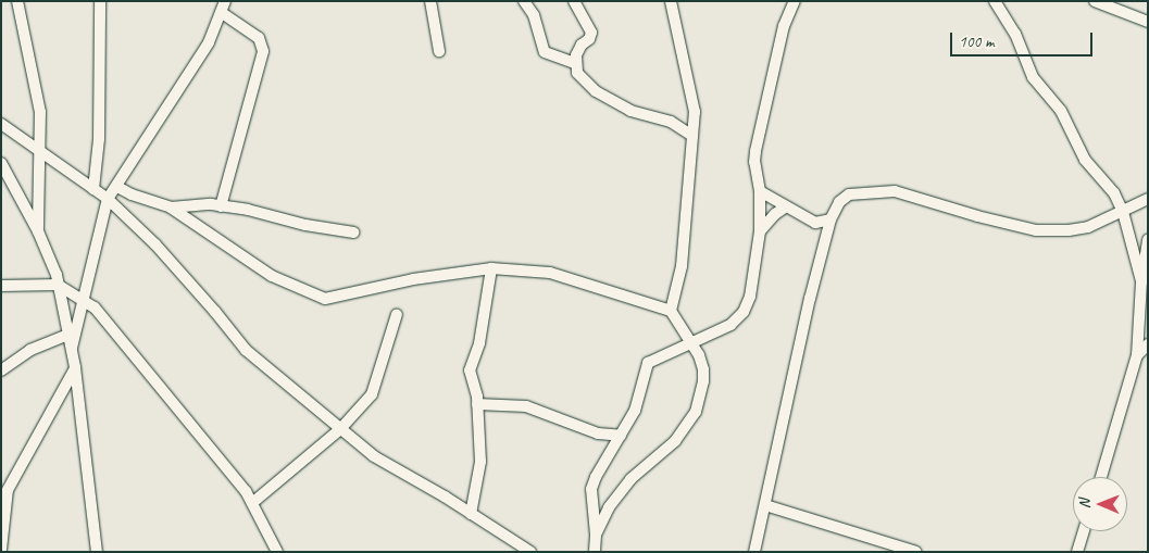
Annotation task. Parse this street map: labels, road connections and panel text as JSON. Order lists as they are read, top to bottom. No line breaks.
{"scale_bar":"100 m","north":"left"}
